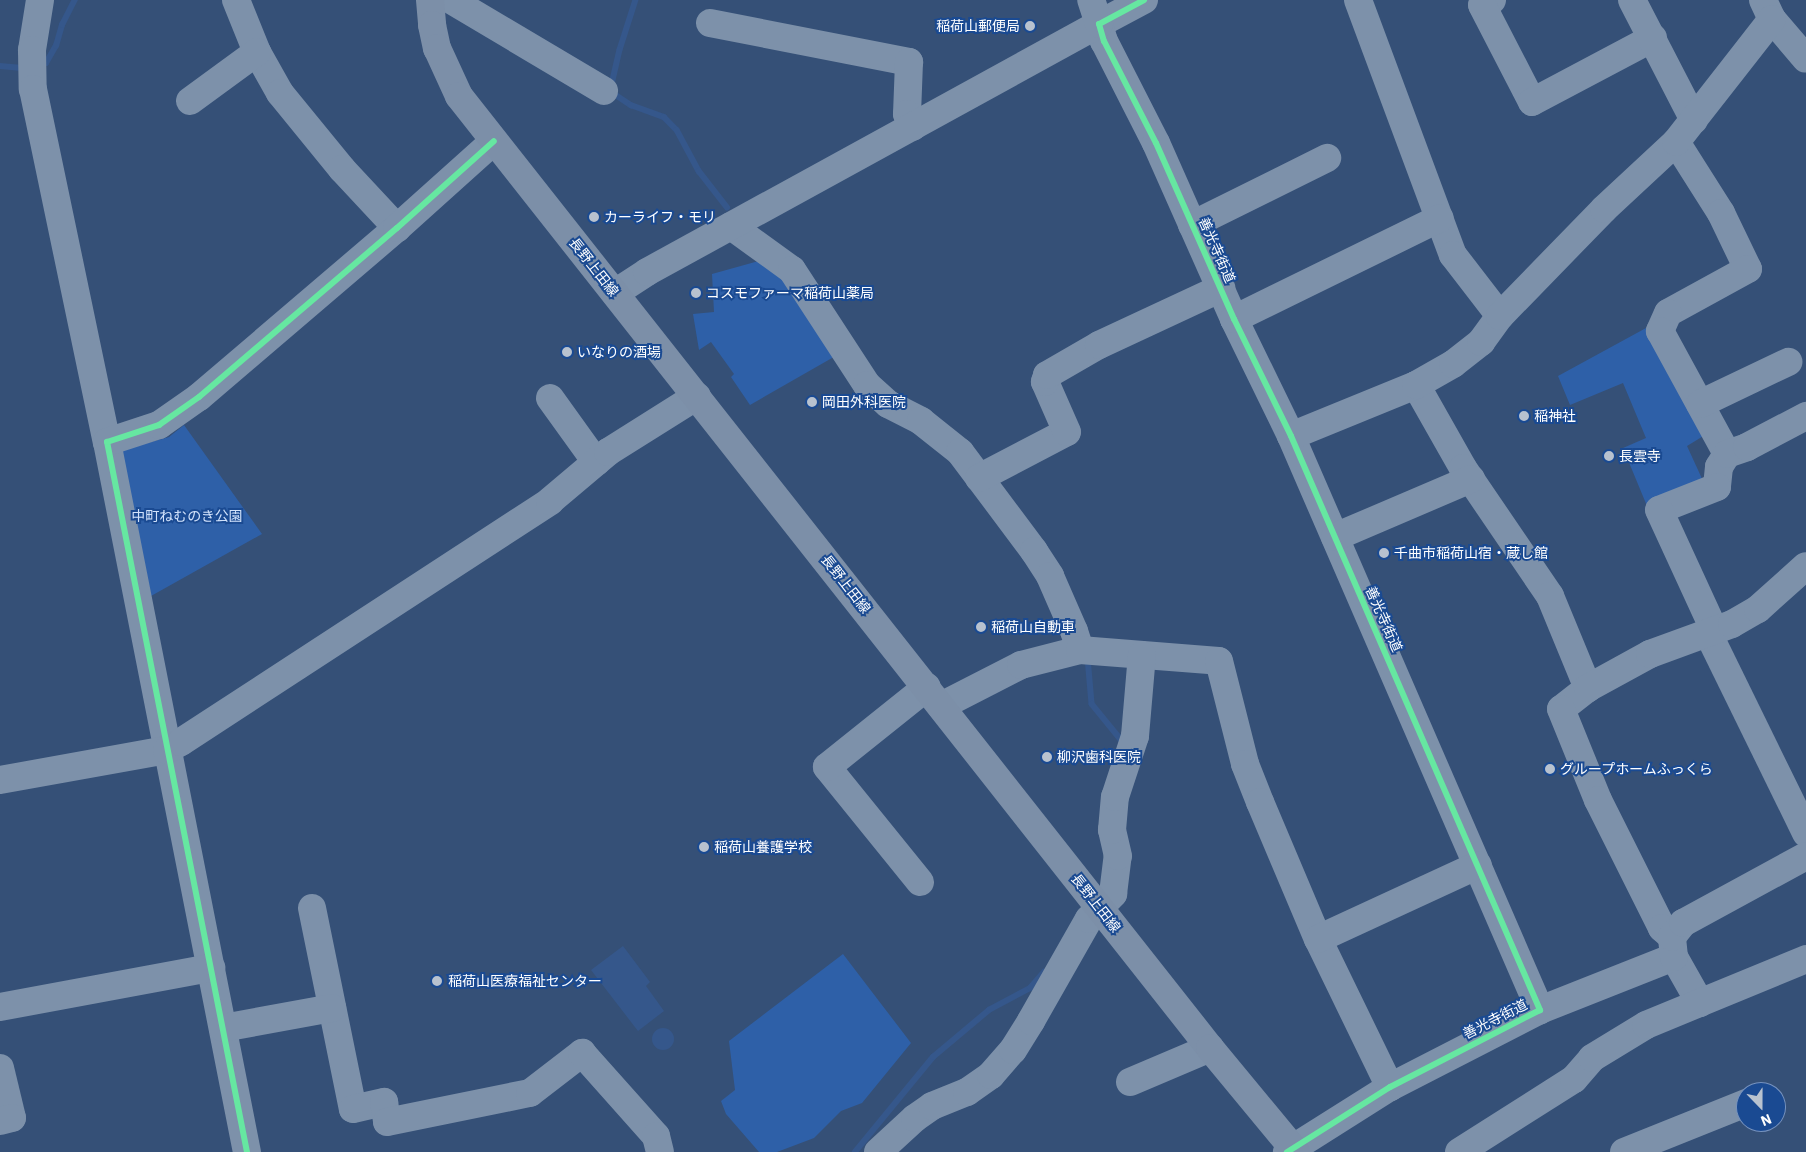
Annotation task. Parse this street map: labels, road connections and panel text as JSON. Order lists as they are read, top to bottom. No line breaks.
{"streets":{"main road":["長野上田線"],"street":["善光寺街道"]},"crossings":[["善光寺街道","長野上田線"]],"parks":["中町ねむのき公園"],"places":["稲荷山郵便局","カーライフ・モリ","コスモファーマ稲荷山薬局","いなりの酒場","岡田外科医院","稲神社","長雲寺","千曲市稲荷山宿・蔵し館","稲荷山自動車","柳沢歯科医院","グループホームふっくら","稲荷山養護学校","稲荷山医療福祉センター"],"north":"bottom"}
